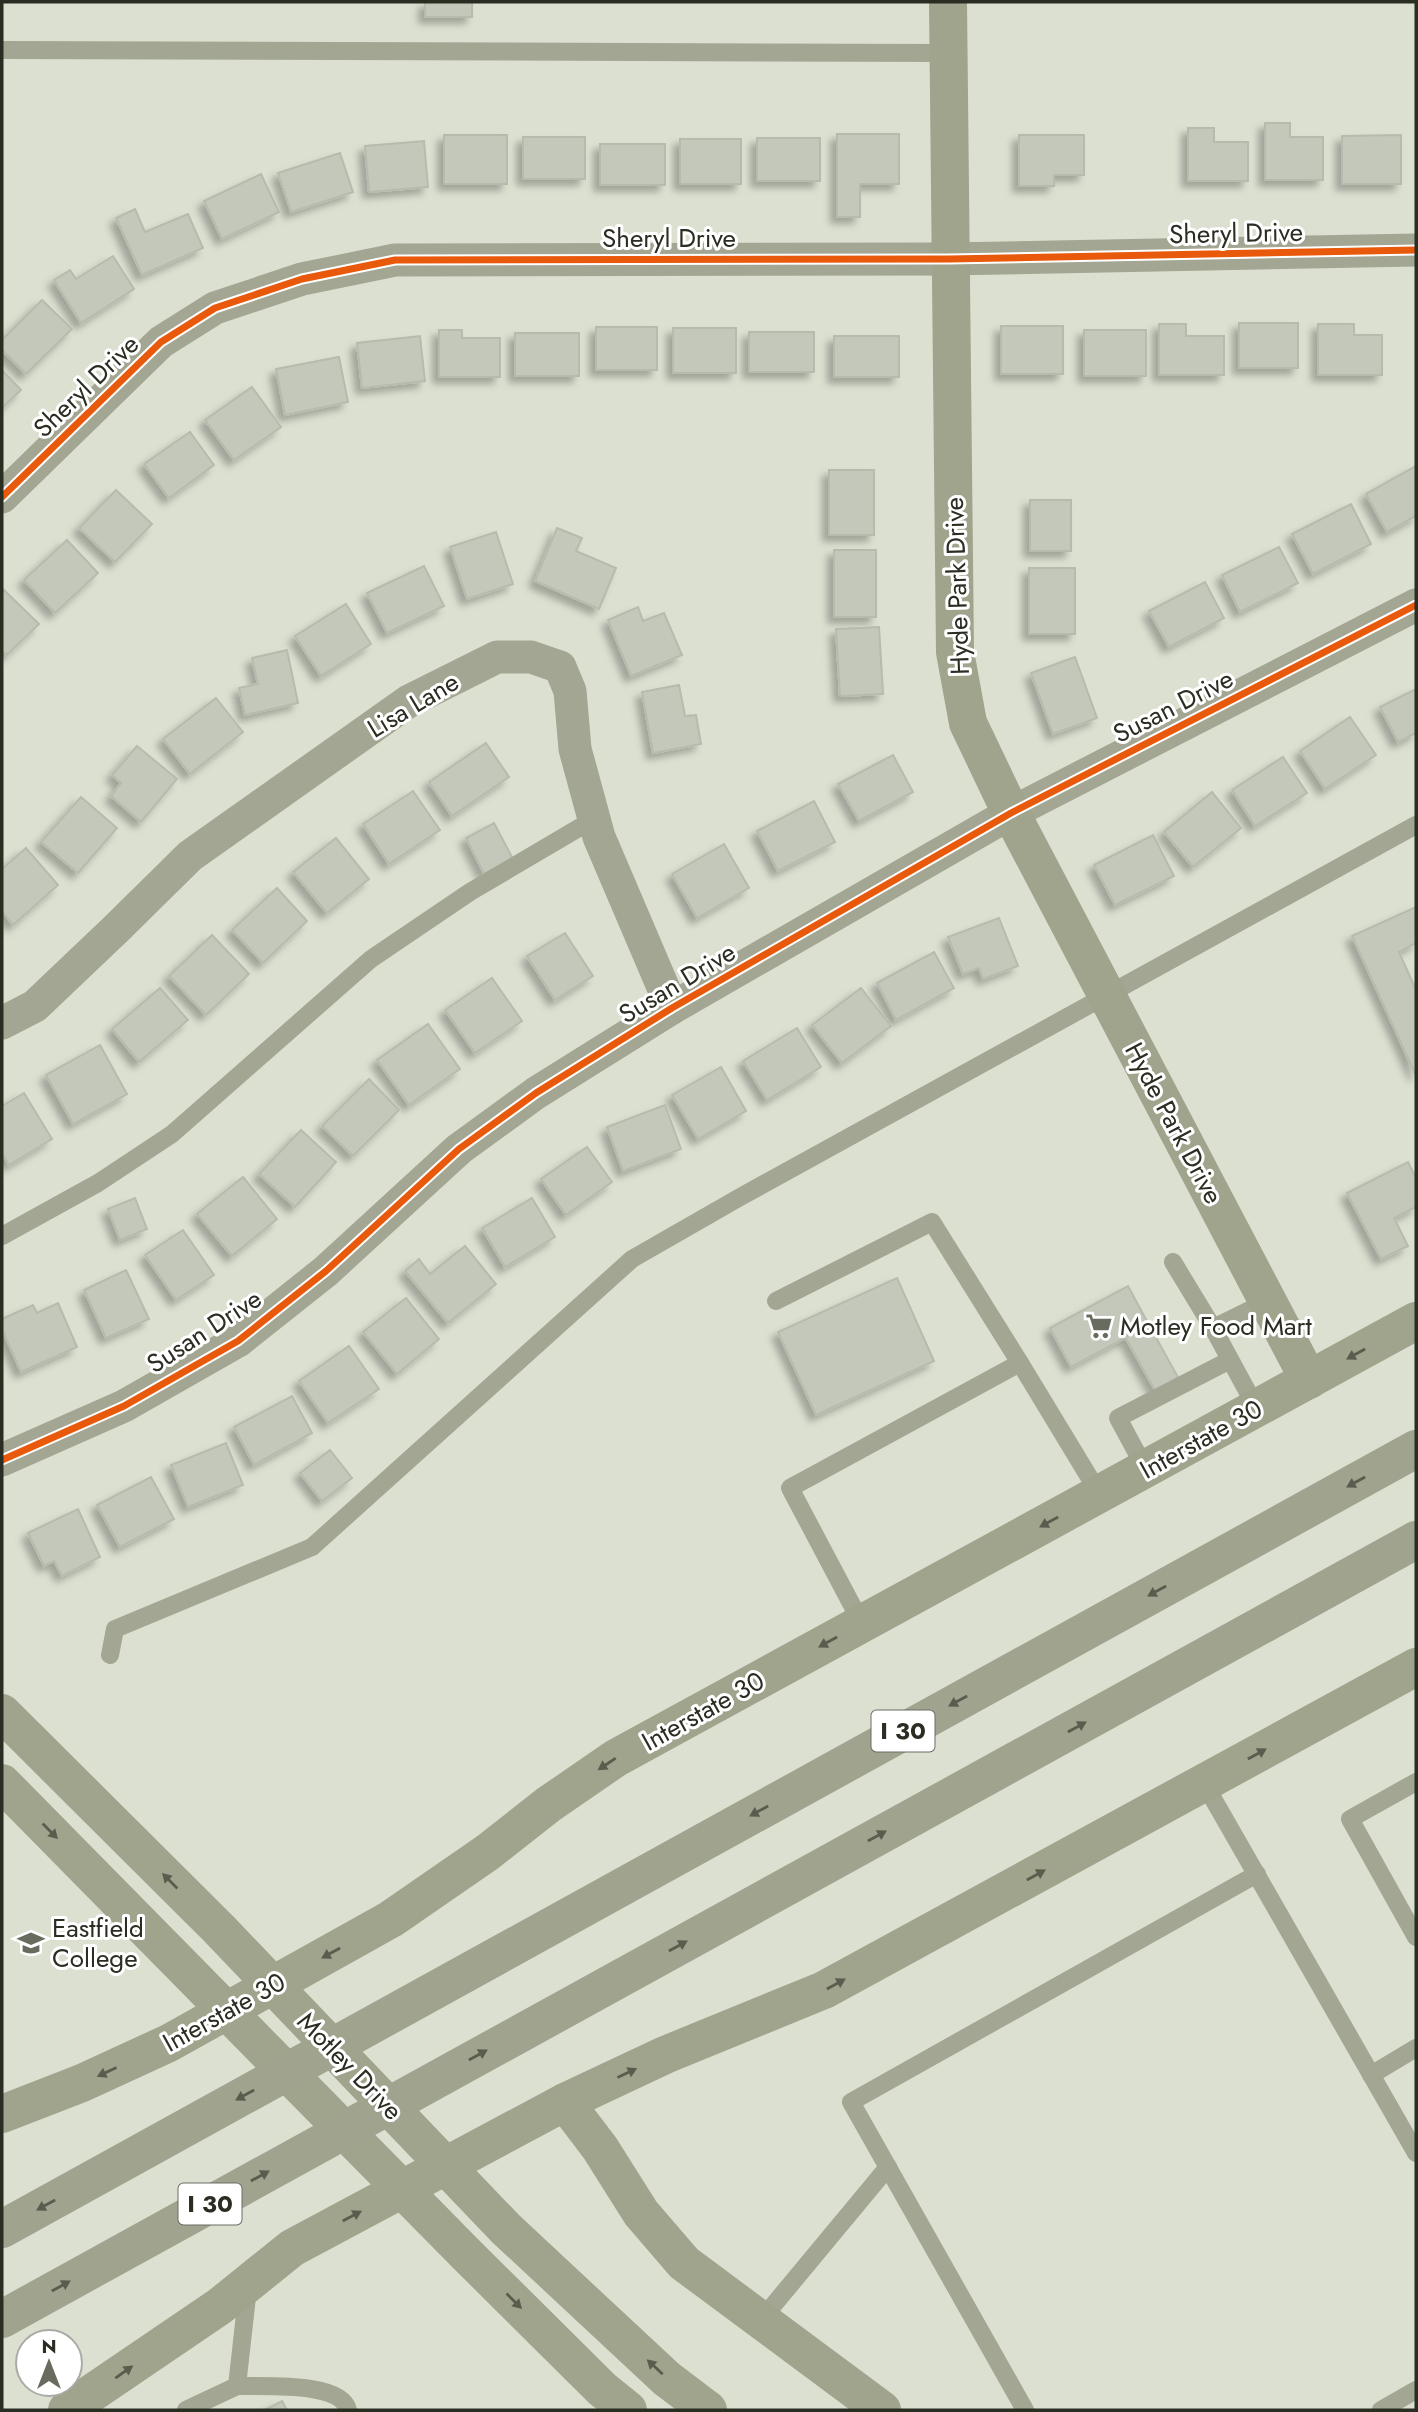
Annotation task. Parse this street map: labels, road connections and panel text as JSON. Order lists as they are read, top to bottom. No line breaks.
{"streets":{"highway":["I 30"],"main road":["Hyde Park Drive","Interstate 30","Motley Drive"],"street":["Sheryl Drive","Lisa Lane","Susan Drive"]},"crossings":[["Sheryl Drive","Hyde Park Drive"],["Hyde Park Drive","Susan Drive"],["Hyde Park Drive","Interstate 30"],["Lisa Lane","Susan Drive"]],"places":{"supermarket":["Motley Food Mart"],"school or university":["Eastfield College"]},"north":"top"}
